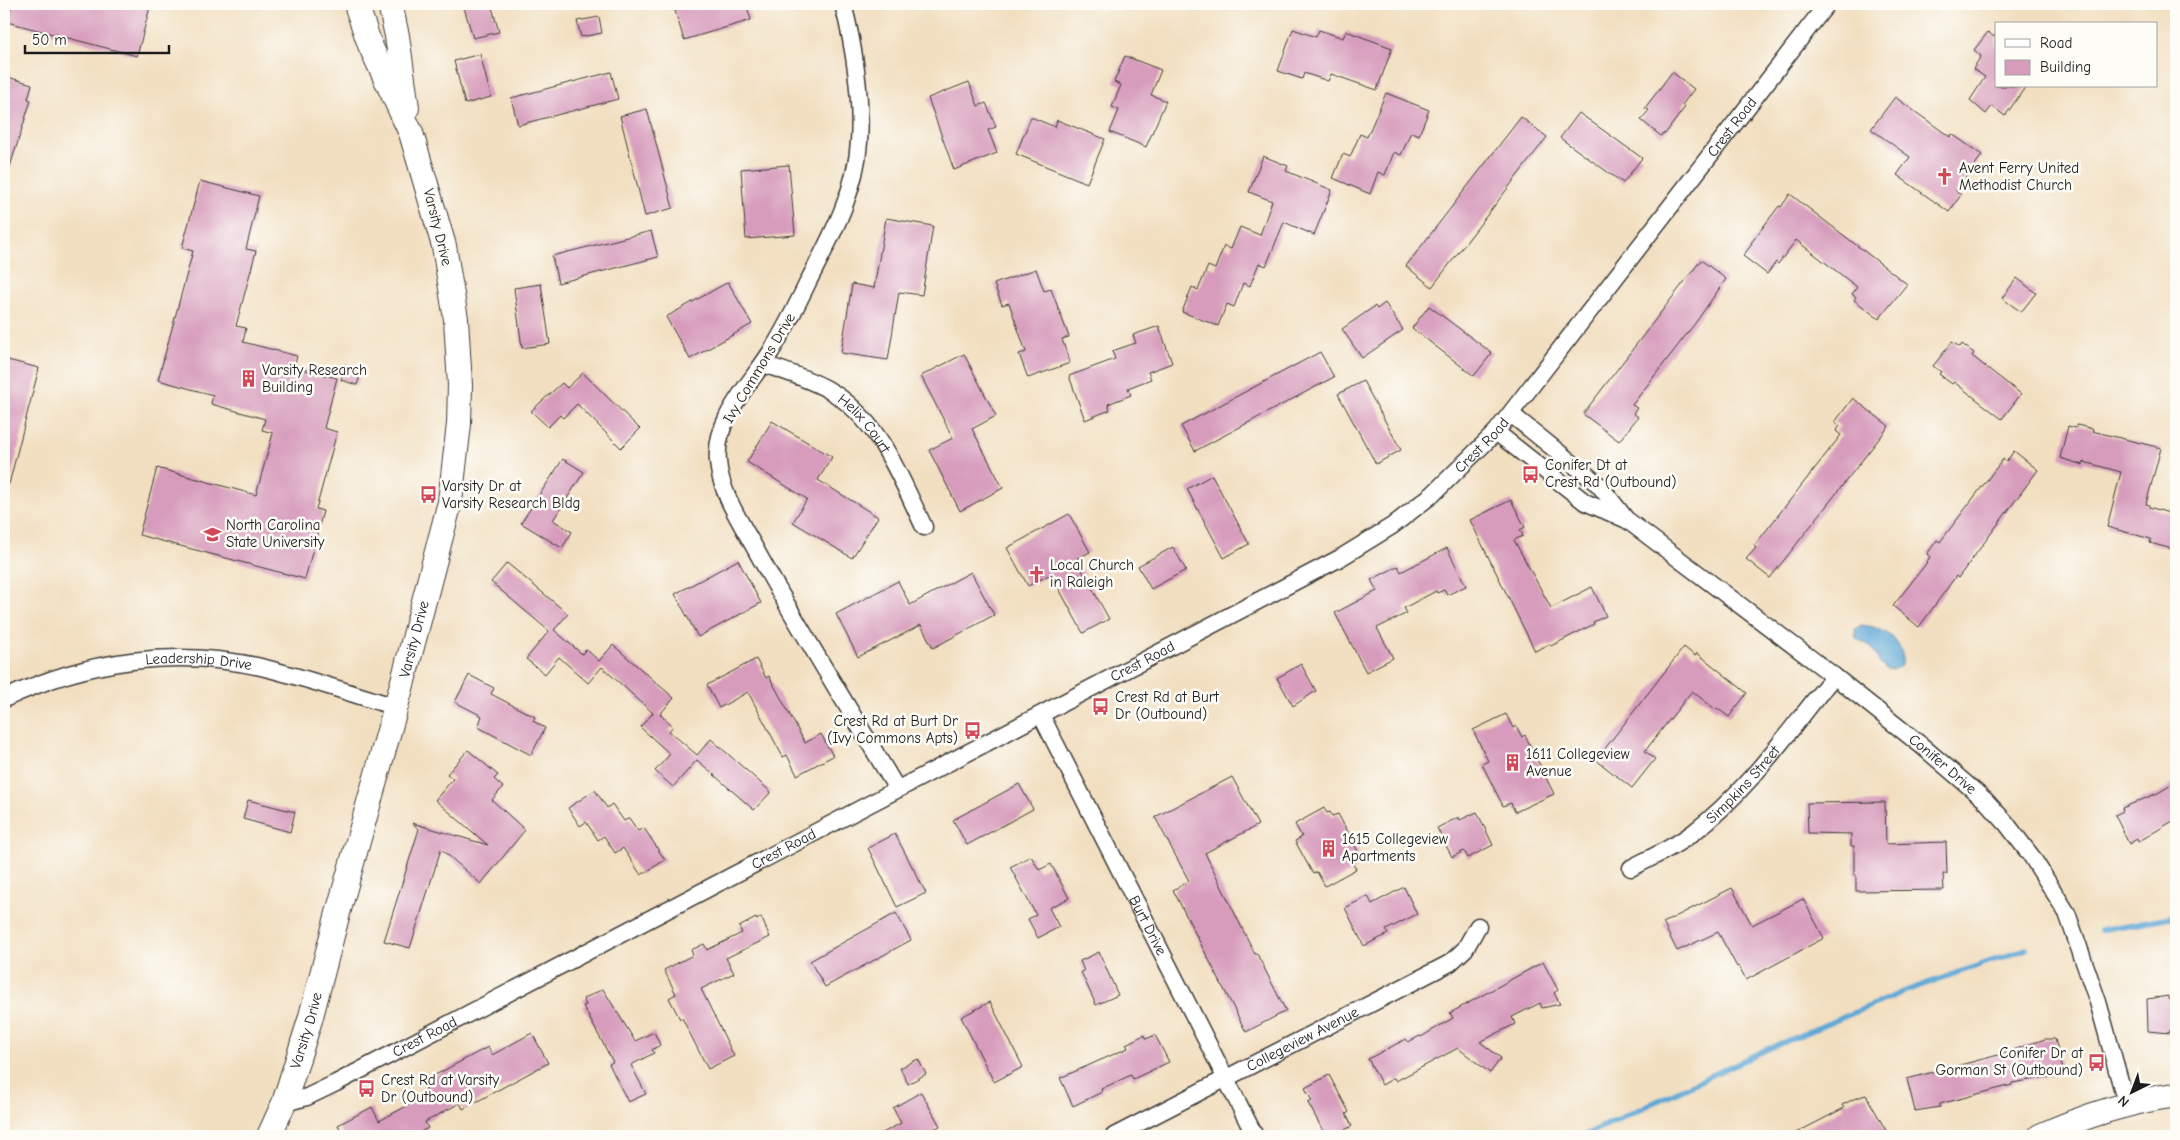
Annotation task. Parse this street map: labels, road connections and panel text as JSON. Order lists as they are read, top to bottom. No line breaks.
{"streets":{"street":["Crest Road","Varsity Drive","Ivy Commons Drive","Helix Court","Leadership Drive","Conifer Drive","Simpkins Street","Burt Drive","Collegeview Avenue"]},"crossings":[["Crest Road","Varsity Drive"],["Crest Road","Ivy Commons Drive"],["Crest Road","Conifer Drive"],["Crest Road","Burt Drive"],["Varsity Drive","Leadership Drive"],["Ivy Commons Drive","Helix Court"],["Conifer Drive","Simpkins Street"],["Burt Drive","Collegeview Avenue"]],"places":{"church":["Avent Ferry United Methodist Church","Local Church in Raleigh"],"building":["Varsity Research Building","1611 Collegeview Avenue","1615 Collegeview Apartments"],"bus stop":["Conifer Dt at Crest Rd (Outbound)","Varsity Dr at Varsity Research Bldg","Crest Rd at Burt Dr (Outbound)","Crest Rd at Burt Dr (Ivy Commons Apts)","Conifer Dr at Gorman St (Outbound)","Crest Rd at Varsity Dr (Outbound)"],"school or university":["North Carolina State University"]},"legend":["Road","Building"],"scale_bar":"50 m","north":"bottom left"}
